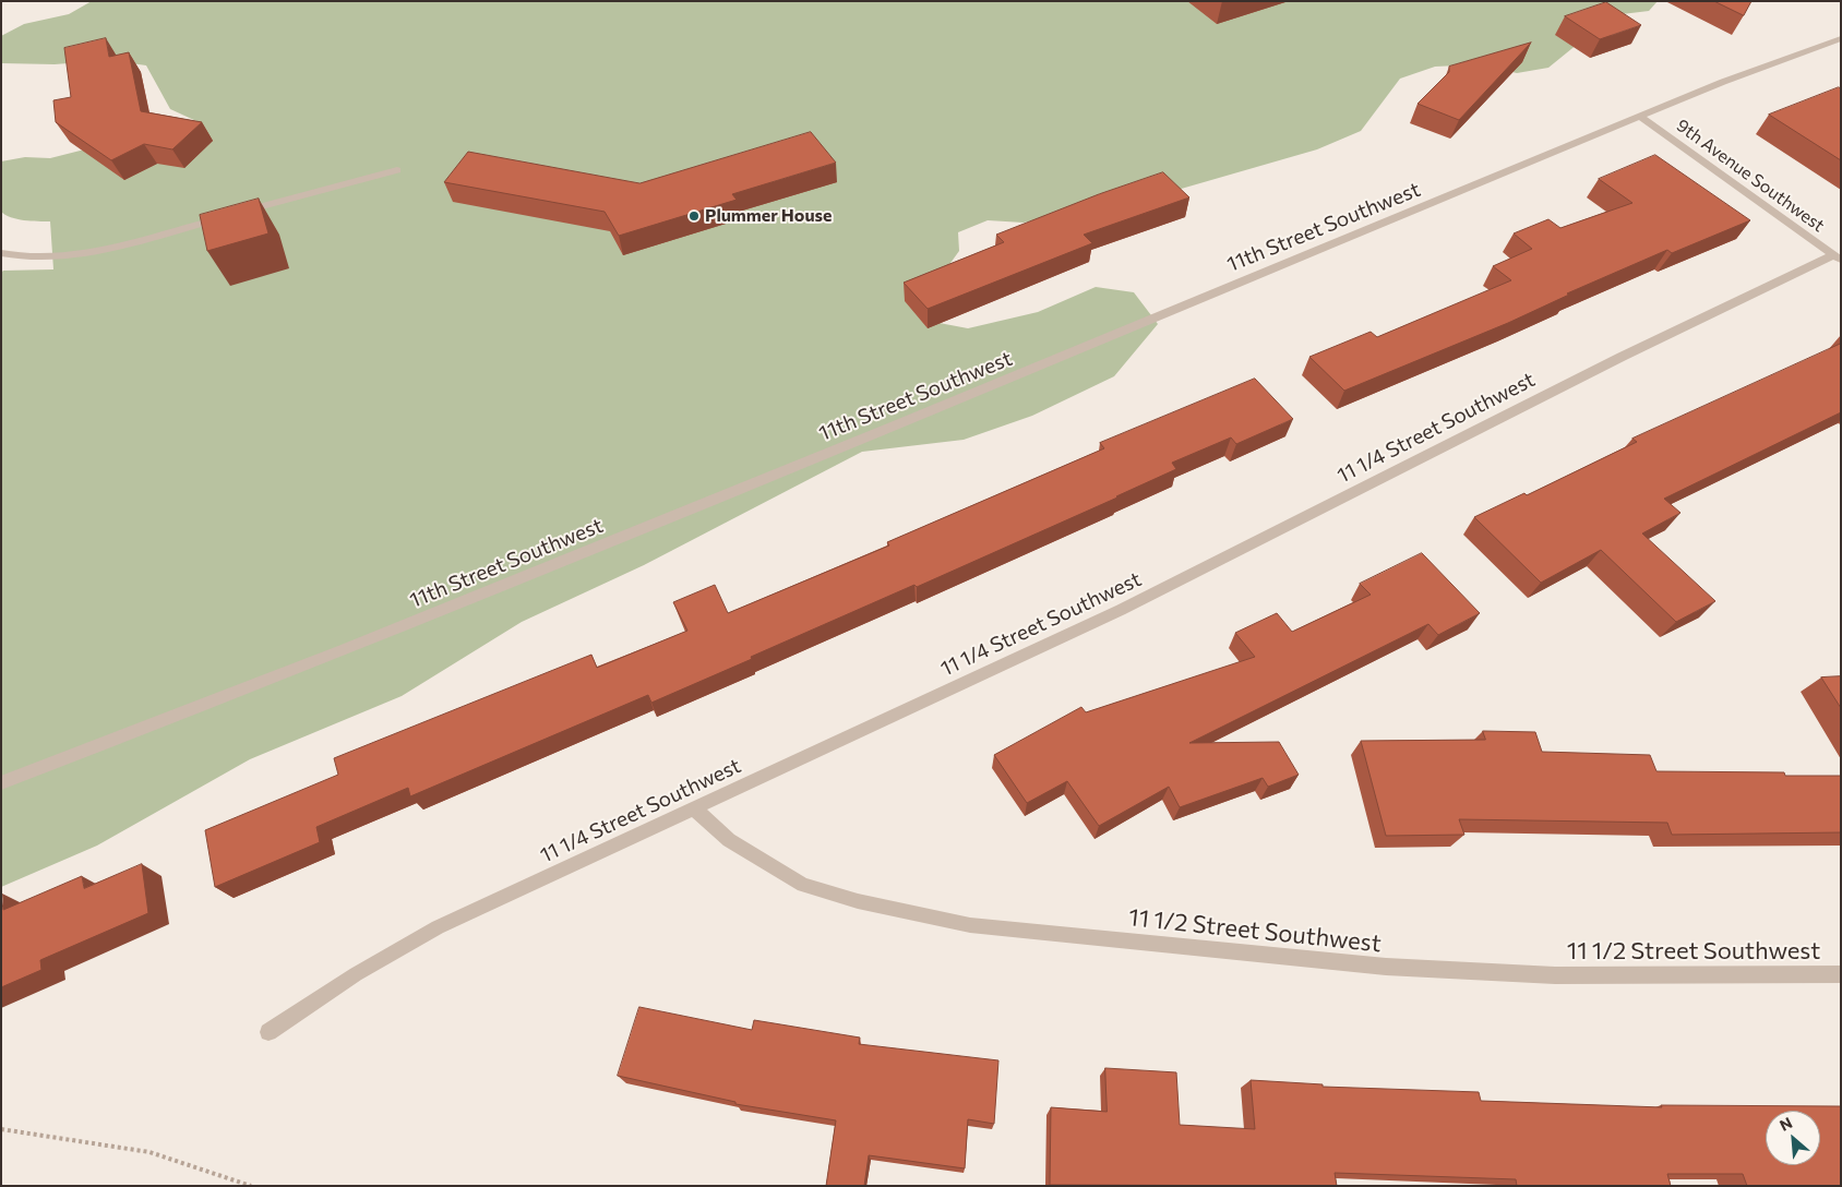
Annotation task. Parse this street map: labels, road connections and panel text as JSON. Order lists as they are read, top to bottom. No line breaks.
{"streets":{"street":["9th Avenue Southwest","11th Street Southwest","11 1/4 Street Southwest","11 1/2 Street Southwest"]},"crossings":[["9th Avenue Southwest","11th Street Southwest"],["9th Avenue Southwest","11 1/4 Street Southwest"],["11 1/4 Street Southwest","11 1/2 Street Southwest"]],"places":["Plummer House"],"north":"top left"}
